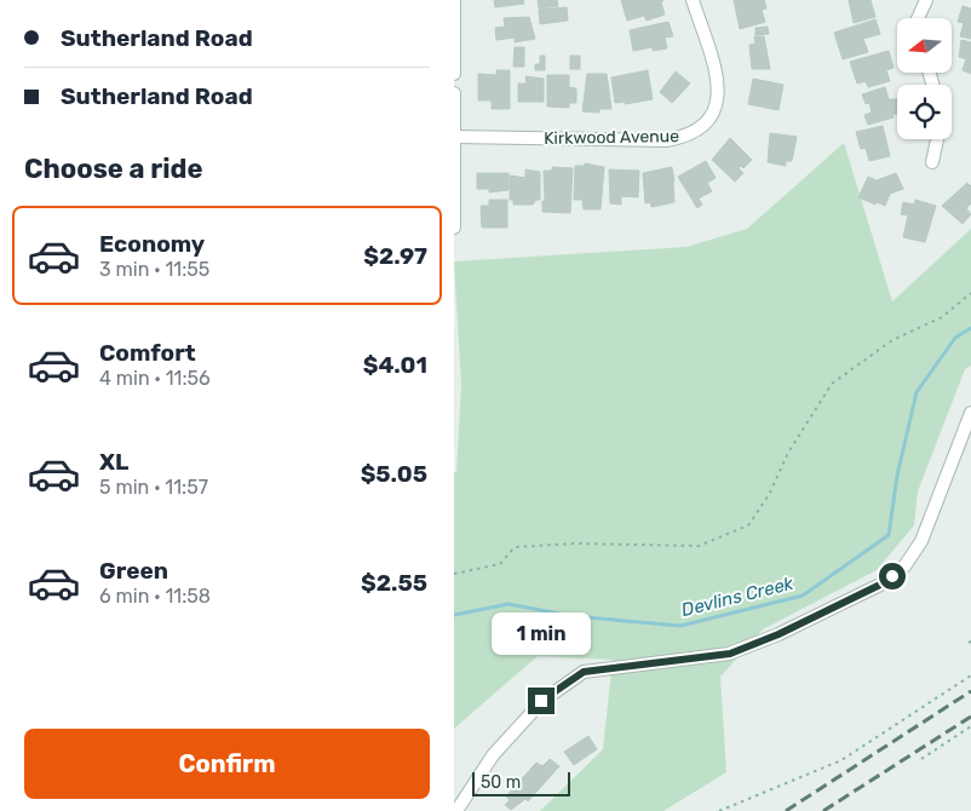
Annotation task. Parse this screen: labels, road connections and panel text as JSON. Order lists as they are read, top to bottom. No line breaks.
{"streets":{"street":["Kirkwood Avenue"]},"water":["Devlins Creek"],"scale_bar":"50 m","north":"left","page":{"banner":["Sutherland Road","Sutherland Road"],"heading":"Choose a ride","list":[{"name":"Economy","note":"3 min · 11:55","value":"$2.97"},{"name":"Comfort","note":"4 min · 11:56","value":"$4.01"},{"name":"XL","note":"5 min · 11:57","value":"$5.05"},{"name":"Green","note":"6 min · 11:58","value":"$2.55"}],"bubble":"1 min","buttons":"Confirm","scale":"50 m"}}
